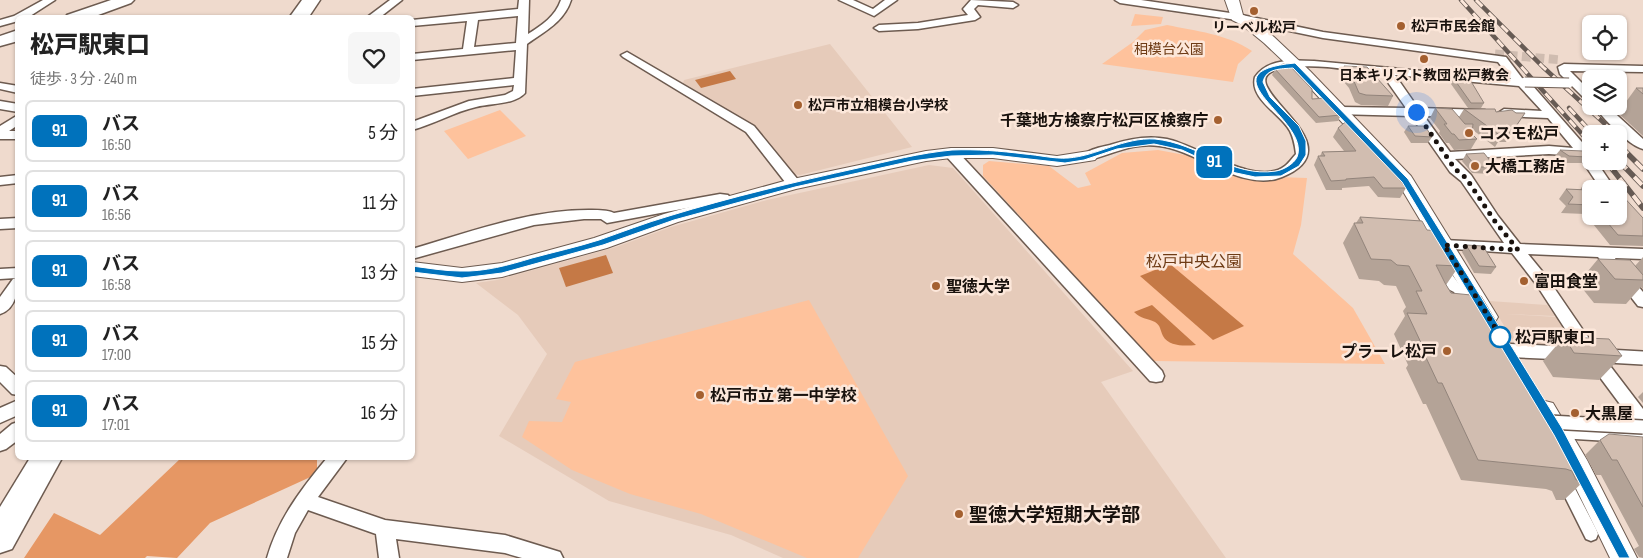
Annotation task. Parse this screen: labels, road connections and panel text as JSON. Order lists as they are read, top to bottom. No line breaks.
{"parks":["相模台公園","松戸中央公園"],"places":["リーベル松戸","松戸市民会館","日本キリスト教団 松戸教会","松戸市立相模台小学校","千葉地方検察庁松戸区検察庁","コスモ松戸","大橋工務店","富田食堂","聖徳大学","松戸駅東口","プラーレ松戸","松戸市立 第一中学校","大黒屋","聖徳大学短期大学部"],"lines":["bus line 91"],"page":{"on_map":"91","map_buttons":["+","−"],"heading":["松戸駅東口","徒歩 · 3 分 · 240 m"],"list":[{"mark":"91","name":"バス","note":"16:50","value":"5 分"},{"mark":"91","name":"バス","note":"16:56","value":"11 分"},{"mark":"91","name":"バス","note":"16:58","value":"13 分"},{"mark":"91","name":"バス","note":"17:00","value":"15 分"},{"mark":"91","name":"バス","note":"17:01","value":"16 分"}]}}
